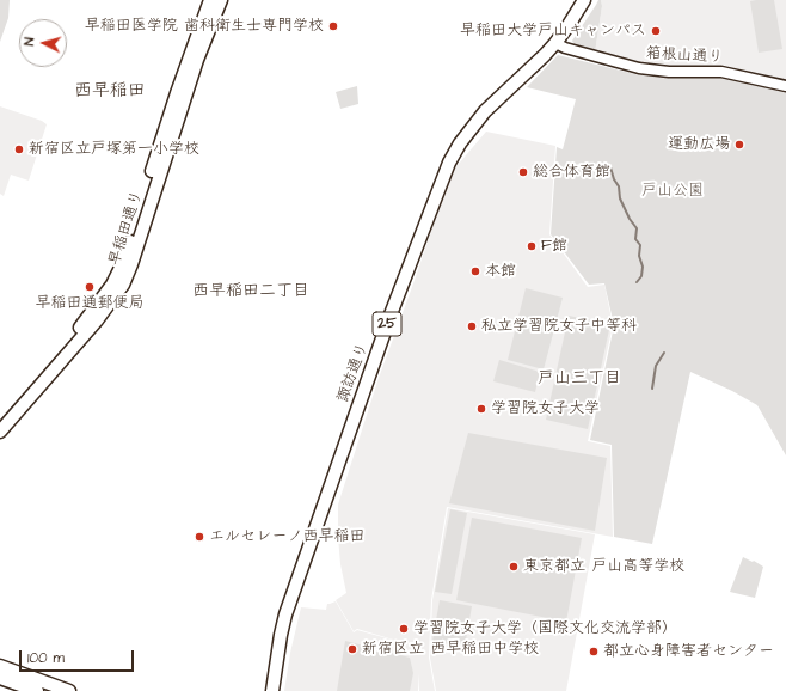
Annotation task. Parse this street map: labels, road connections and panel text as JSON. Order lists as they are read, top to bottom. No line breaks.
{"streets":{"main road":["早稲田通り","25","諏訪通り"],"street":["箱根山通り"]},"crossings":[["箱根山通り","諏訪通り"]],"districts":["西早稲田","西早稲田二丁目","戸山三丁目"],"parks":["戸山公園"],"places":["早稲田医学院 歯科衛生士専門学校","早稲田大学戸山キャンパス","運動広場","新宿区立戸塚第一小学校","総合体育館","F館","本館","早稲田通郵便局","私立学習院女子中等科","学習院女子大学","エルセレーノ西早稲田","東京都立 戸山高等学校","学習院女子大学（国際文化交流学部）","新宿区立 西早稲田中学校","都立心身障害者センター"],"scale_bar":"100 m","north":"left"}
